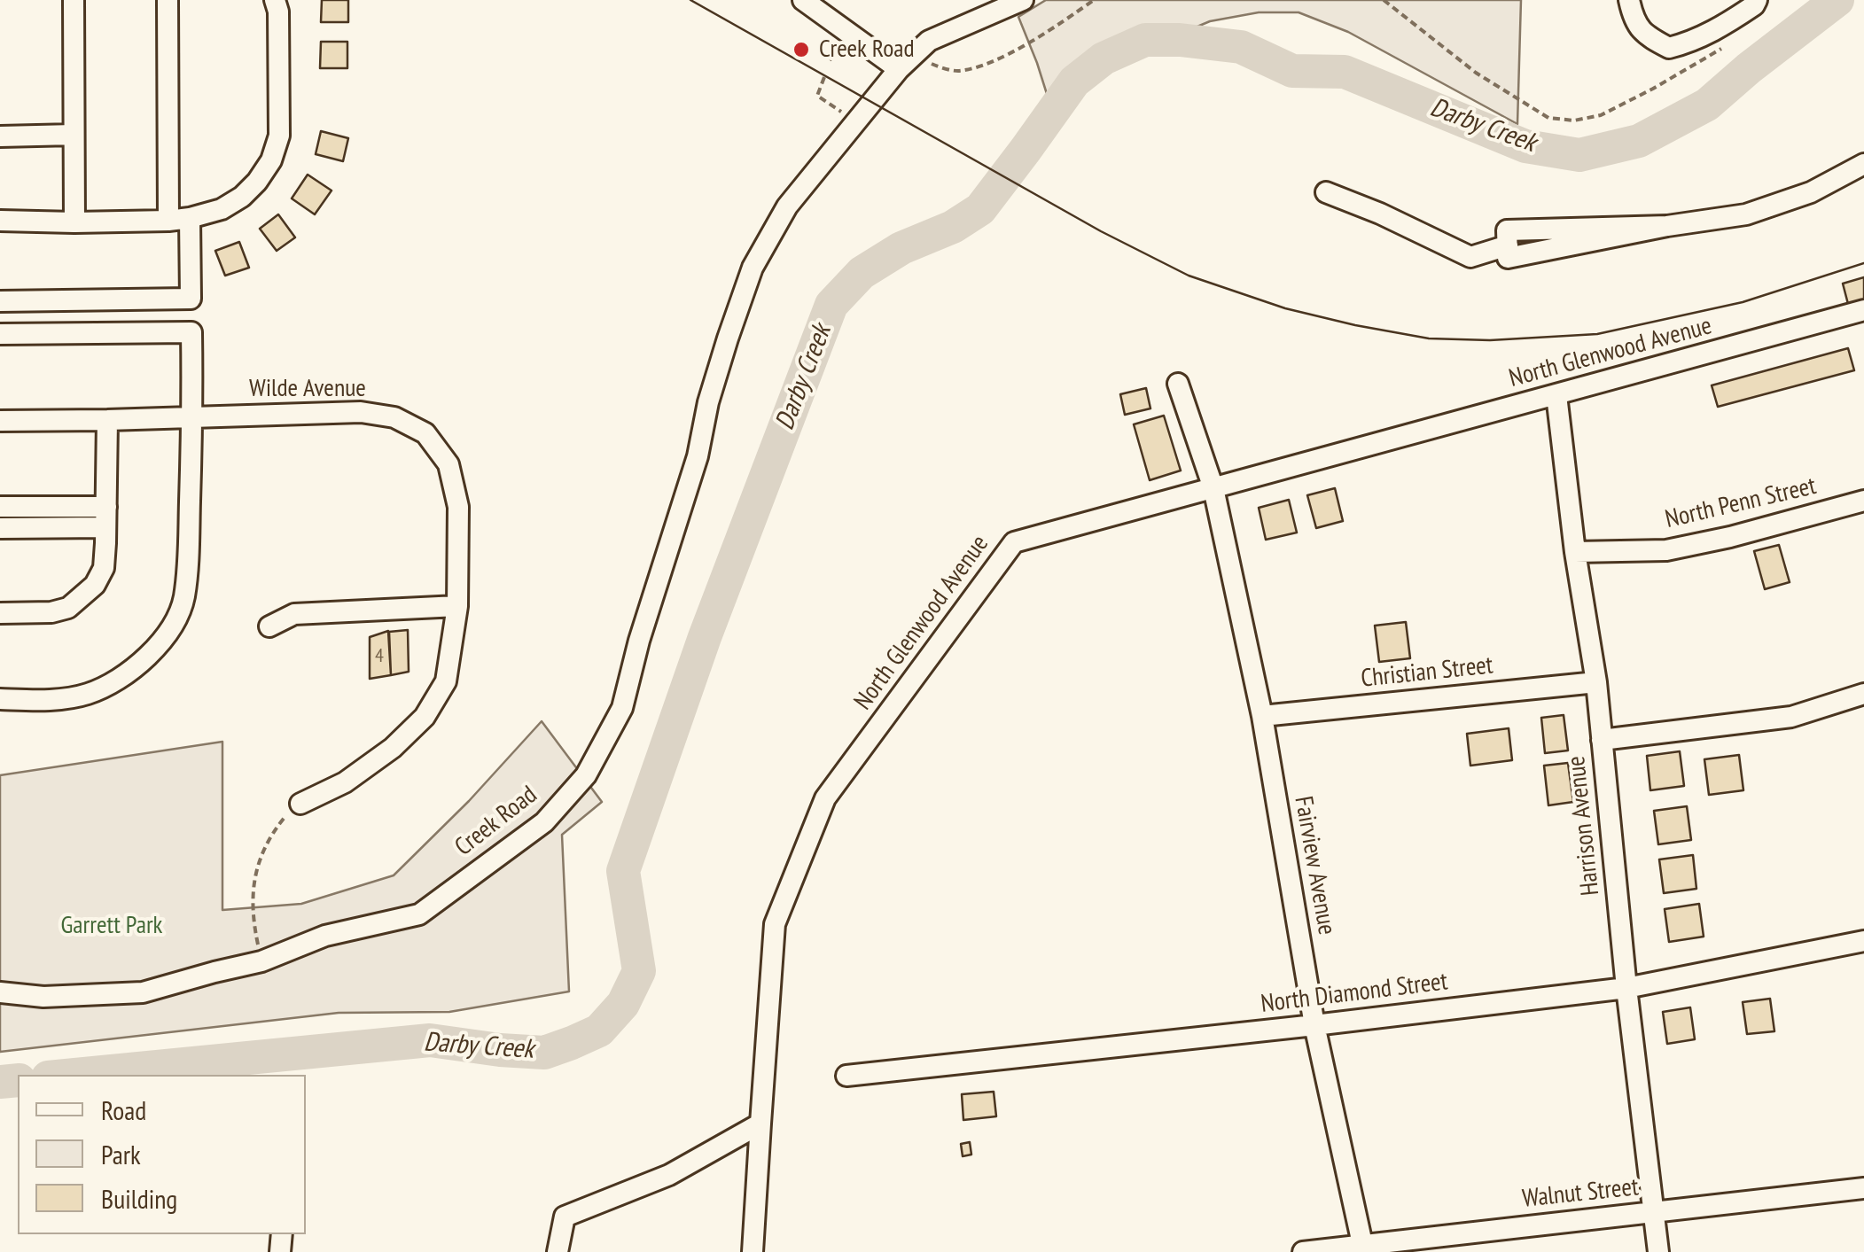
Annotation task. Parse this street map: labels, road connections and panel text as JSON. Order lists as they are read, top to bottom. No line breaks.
{"streets":{"street":["North Glenwood Avenue","Wilde Avenue","North Penn Street","Christian Street","Creek Road","Harrison Avenue","Fairview Avenue","North Diamond Street","Walnut Street"]},"crossings":[["North Glenwood Avenue","Harrison Avenue"],["North Glenwood Avenue","Fairview Avenue"],["North Penn Street","Harrison Avenue"],["Christian Street","Harrison Avenue"],["Christian Street","Fairview Avenue"],["Harrison Avenue","North Diamond Street"],["Harrison Avenue","Walnut Street"],["Fairview Avenue","North Diamond Street"],["Fairview Avenue","Walnut Street"]],"water":["Darby Creek"],"parks":["Garrett Park"],"places":["Creek Road"],"house_numbers":["4"],"legend":["Road","Park","Building"]}
